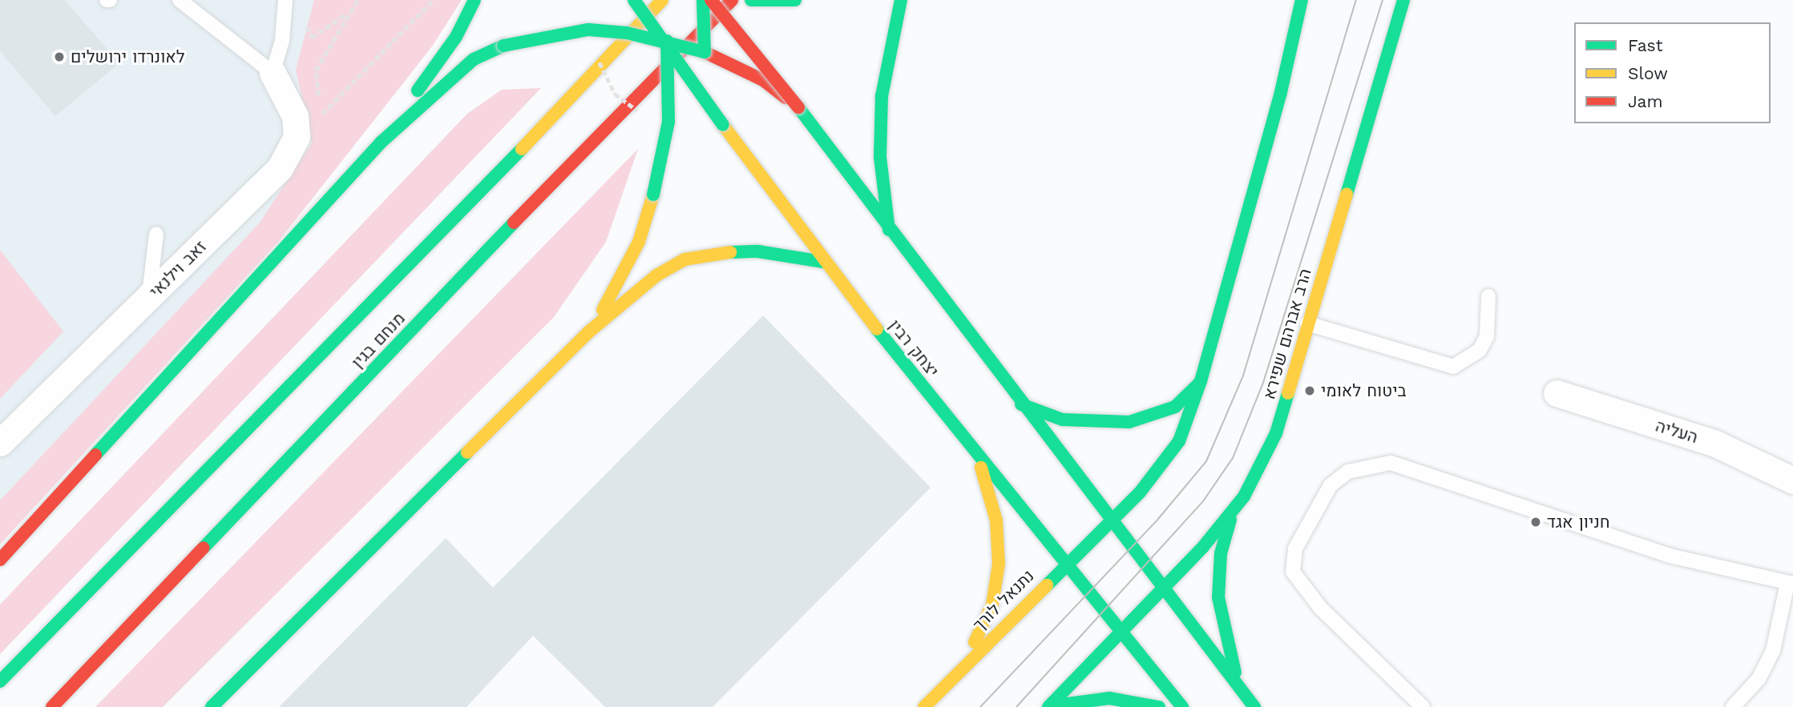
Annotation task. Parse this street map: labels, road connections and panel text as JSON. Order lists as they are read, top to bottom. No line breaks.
{"streets":{"main road":["הרב אברהם שפירא","מנחם בגין","יצחק רבין","נתנאל לורך"],"street":["זאב וילנאי","העליה"]},"crossings":[["הרב אברהם שפירא","יצחק רבין"],["יצחק רבין","נתנאל לורך"]],"places":["לאונרדו ירושלים","ביטוח לאומי","חניון אגד"],"legend":["Fast","Slow","Jam"]}
